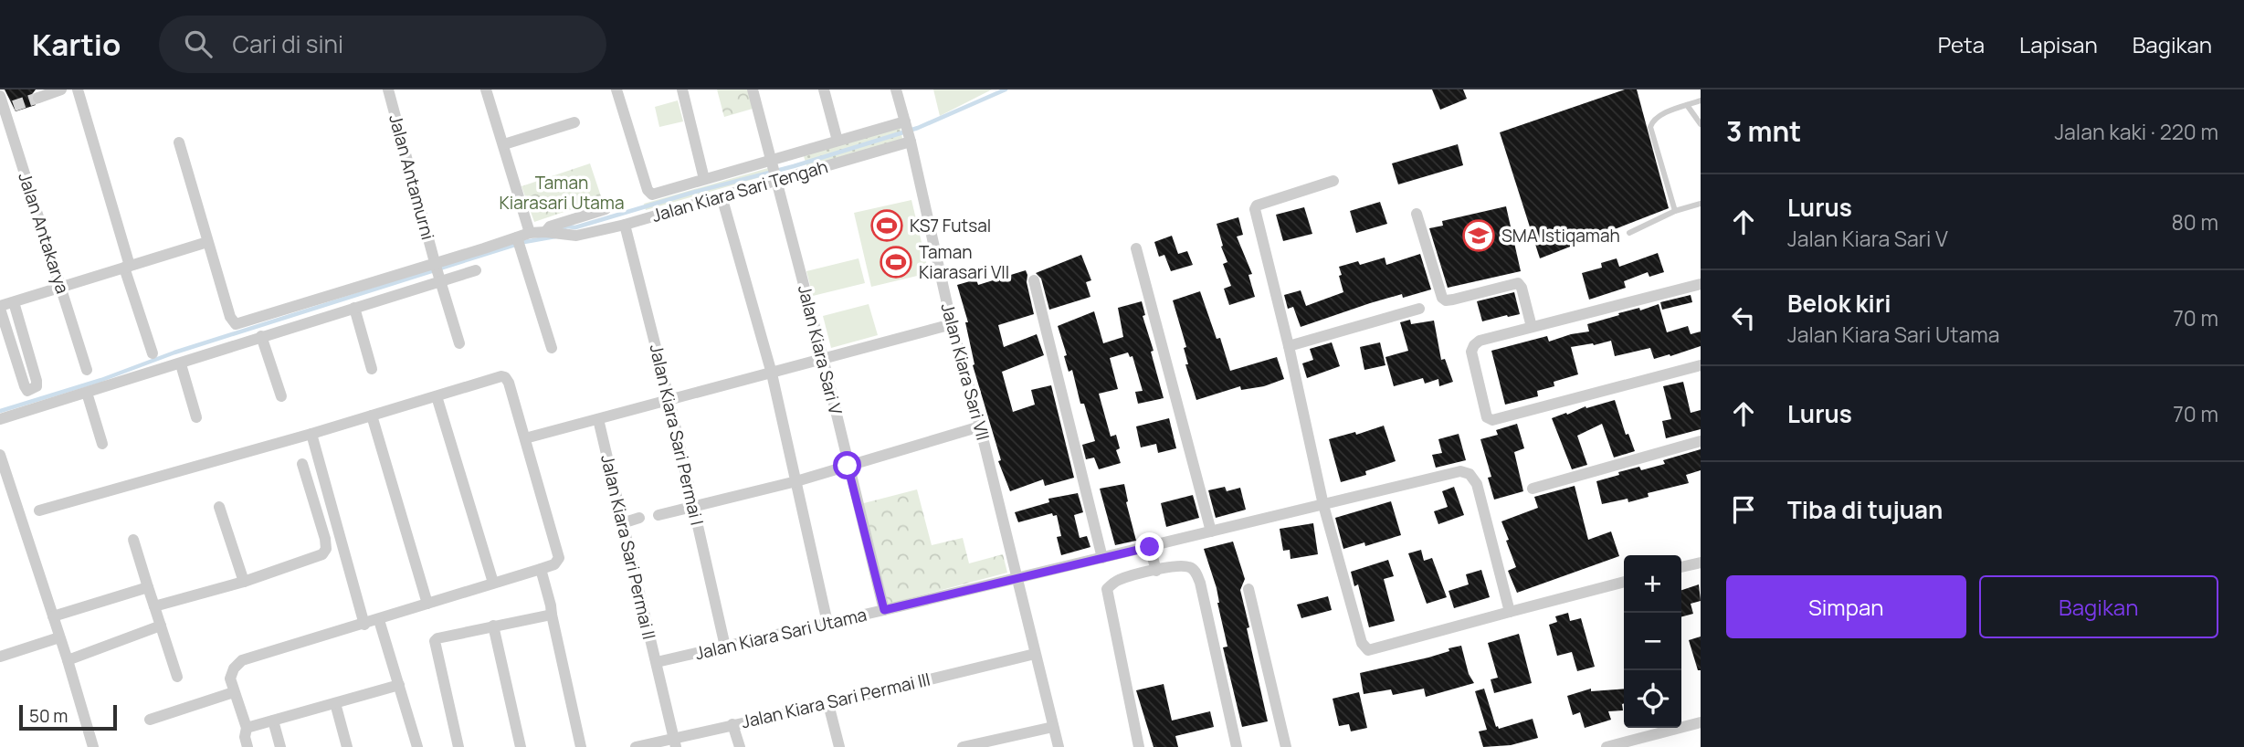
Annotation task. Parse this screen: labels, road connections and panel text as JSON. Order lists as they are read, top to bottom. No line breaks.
{"streets":{"street":["Jalan Antamurni","Jalan Kiara Sari Tengah","Jalan Antakarya","Jalan Kiara Sari V","Jalan Kiara Sari VII","Jalan Kiara Sari Permai I","Jalan Kiara Sari Permai II","Jalan Kiara Sari Utama","Jalan Kiara Sari Permai III"]},"crossings":[["Jalan Kiara Sari Tengah","Jalan Kiara Sari V"],["Jalan Kiara Sari Tengah","Jalan Kiara Sari VII"],["Jalan Kiara Sari Tengah","Jalan Kiara Sari Permai I"],["Jalan Kiara Sari V","Jalan Kiara Sari Utama"],["Jalan Kiara Sari VII","Jalan Kiara Sari Utama"],["Jalan Kiara Sari VII","Jalan Kiara Sari Permai III"],["Jalan Kiara Sari Permai I","Jalan Kiara Sari Utama"],["Jalan Kiara Sari Permai II","Jalan Kiara Sari Utama"],["Jalan Kiara Sari Permai II","Jalan Kiara Sari Permai III"]],"parks":["Taman Kiarasari Utama"],"places":{"sports":["KS7 Futsal","Taman Kiarasari VII"],"school or university":["SMA Istiqamah"]},"scale_bar":"50 m","page":{"header":"Kartio","search":"Cari di sini","nav":["Peta","Lapisan","Bagikan"],"heading":["3 mnt","Jalan kaki · 220 m"],"list":[["Lurus","Jalan Kiara Sari V","80 m"],["Belok kiri","Jalan Kiara Sari Utama","70 m"],["Lurus","70 m"],"Tiba di tujuan"],"map_buttons":["+","−"],"buttons":["Simpan","Bagikan"],"scale":"50 m"}}
